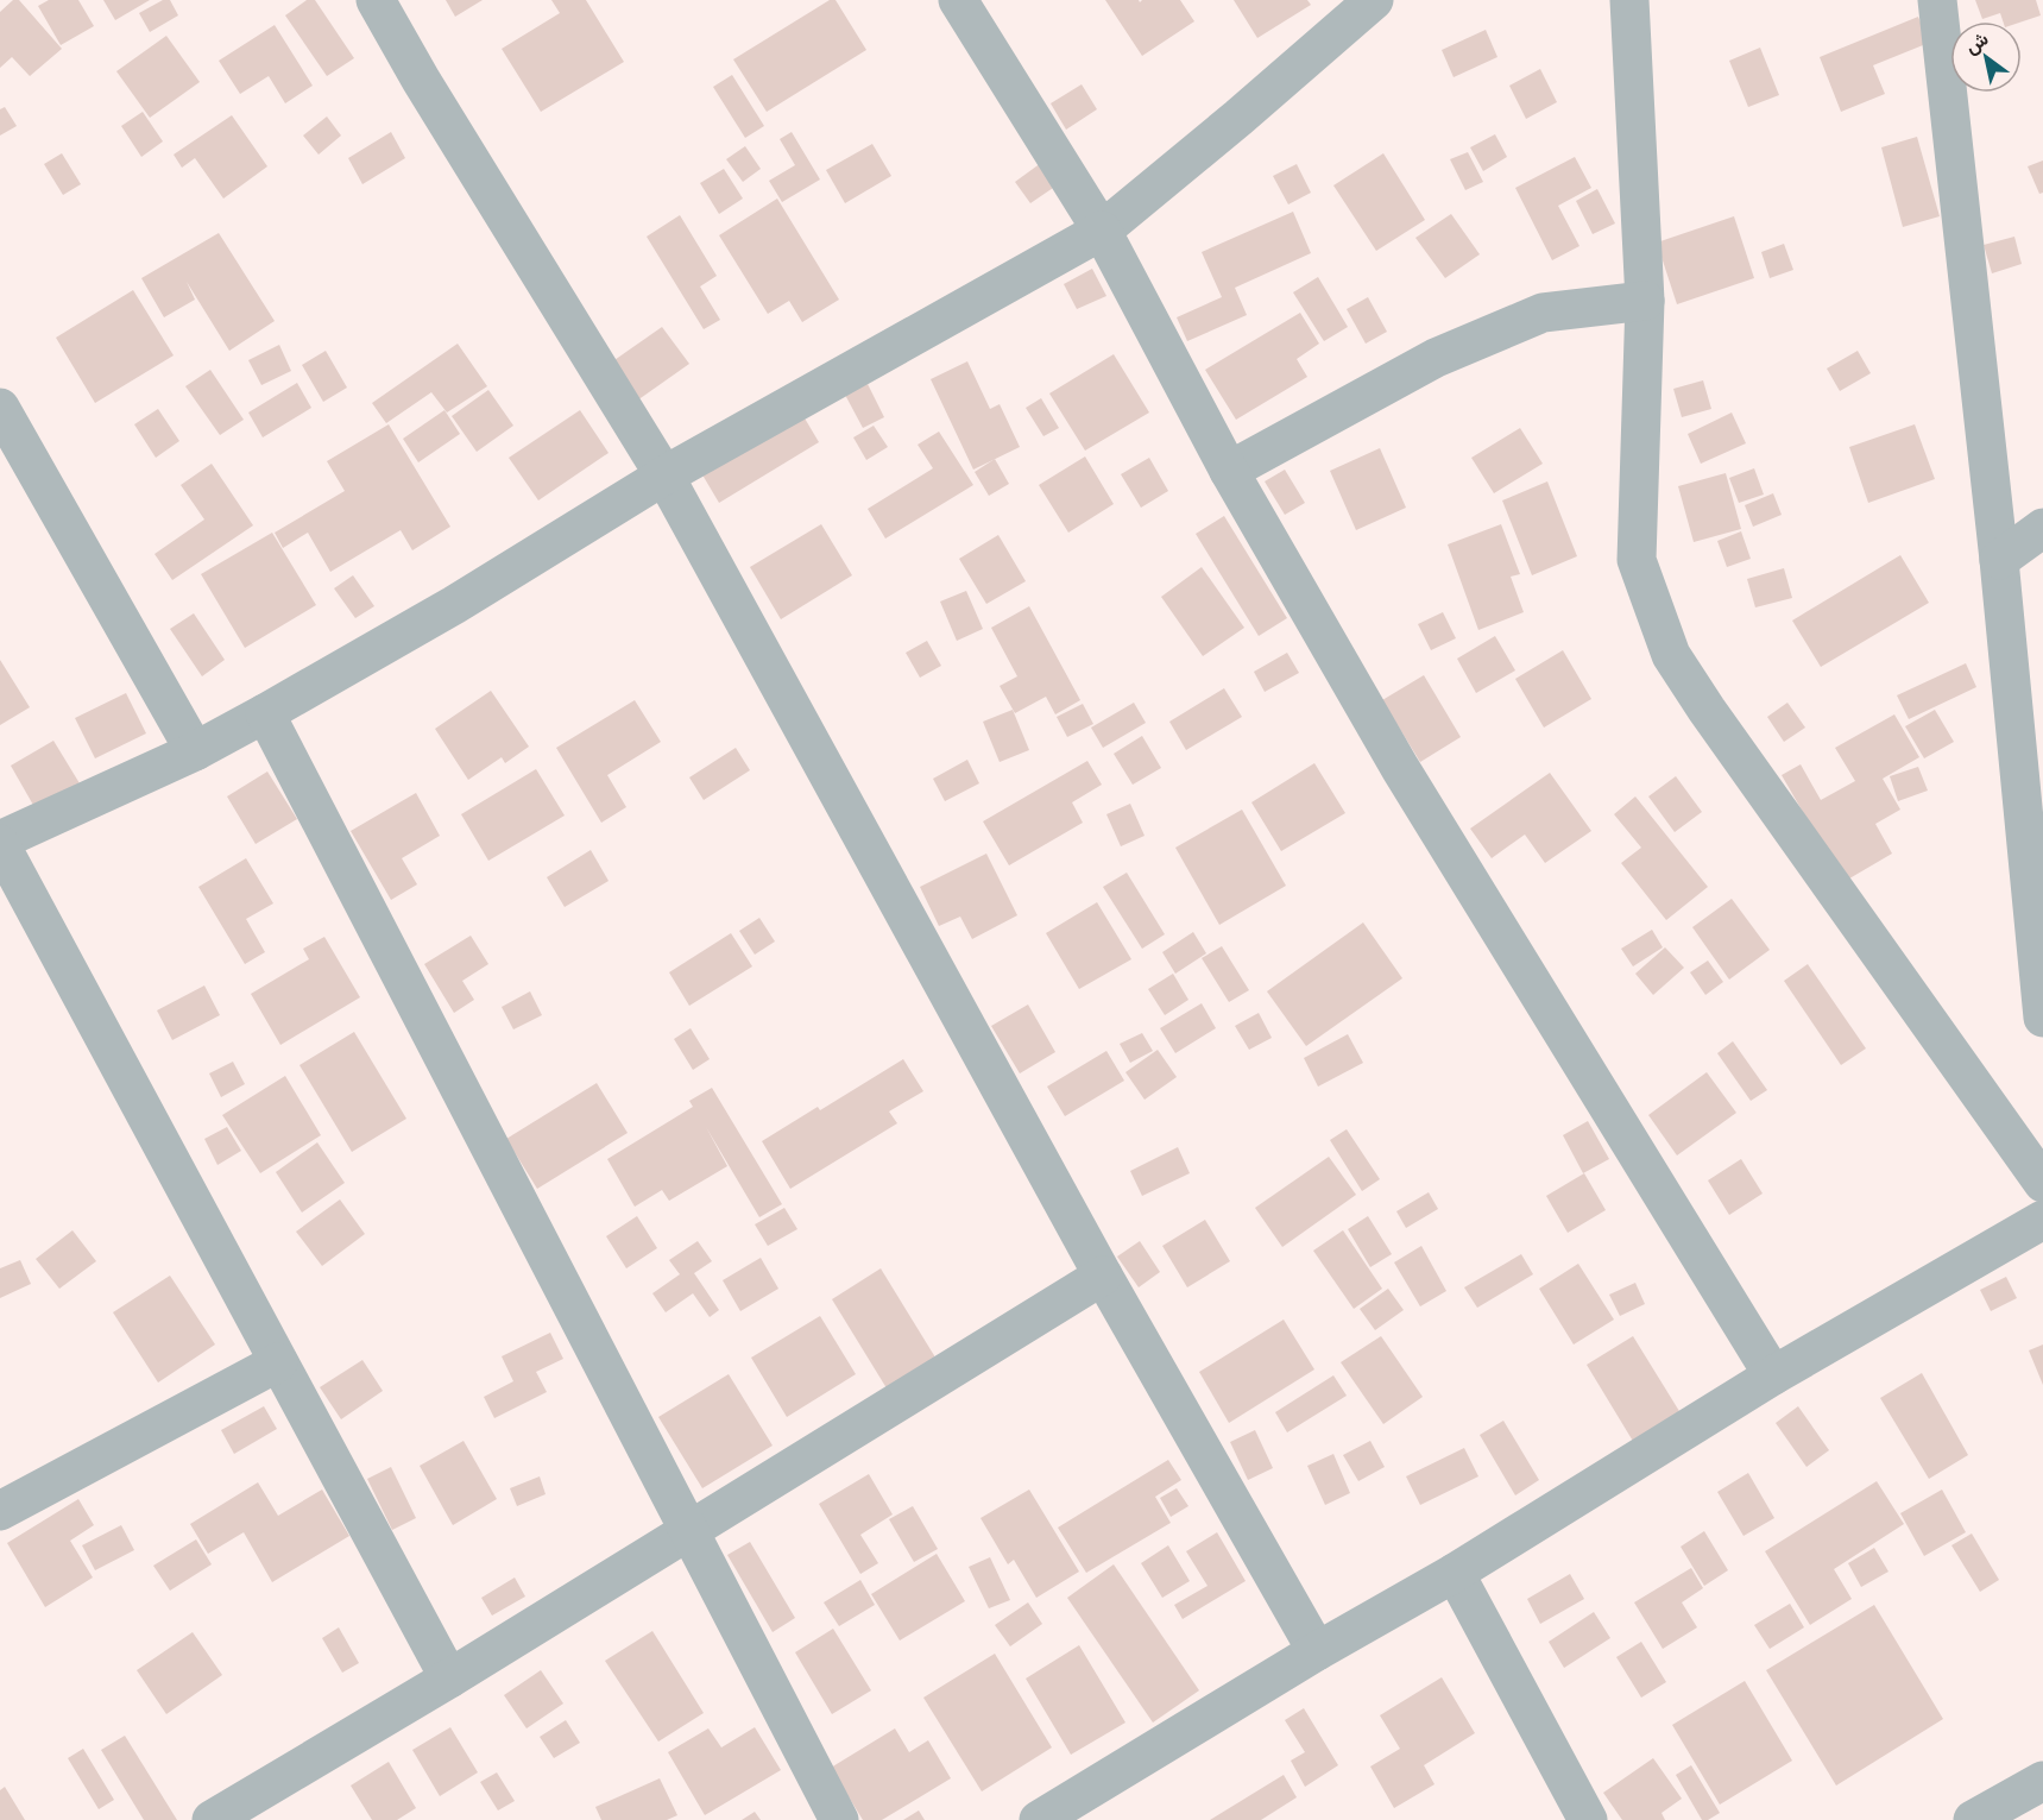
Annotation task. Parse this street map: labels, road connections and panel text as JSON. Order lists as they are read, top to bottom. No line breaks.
{"north":"top left"}
